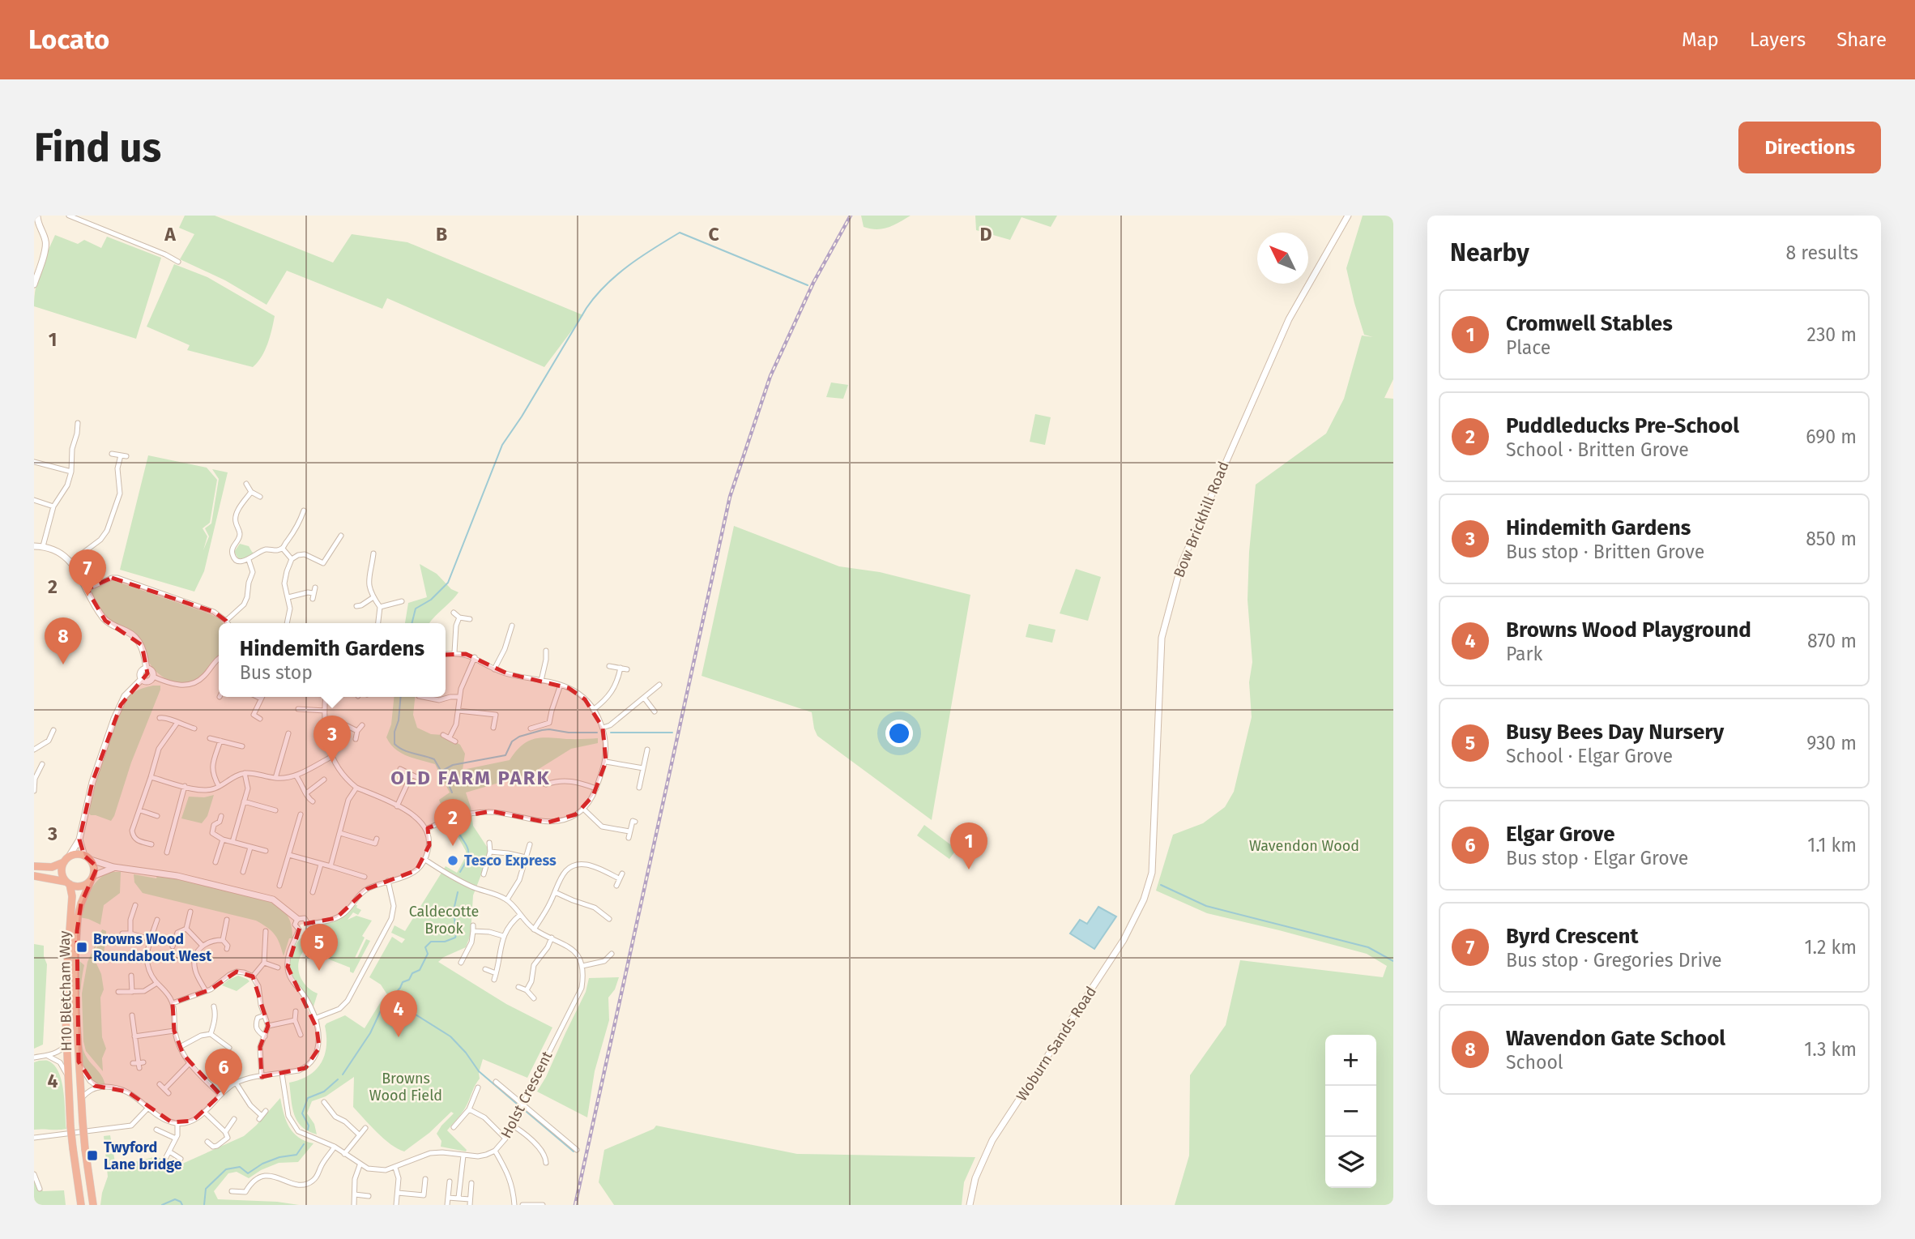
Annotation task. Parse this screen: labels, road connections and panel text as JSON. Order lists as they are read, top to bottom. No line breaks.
{"streets":{"highway":["H10 Bletcham Way"],"street":["Bow Brickhill Road","Woburn Sands Road","Holst Crescent"]},"crossings":[["Bow Brickhill Road","Woburn Sands Road"]],"districts":["OLD FARM PARK"],"parks":["Wavendon Wood","Caldecotte Brook","Browns Wood Field"],"places":{"other":["Tesco Express"],"transit":["Browns Wood Roundabout West","Twyford Lane bridge"]},"north":"top left","page":{"header":"Locato","nav":["Map","Layers","Share"],"buttons":"Directions","title":"Find us","heading":["Nearby","8 results"],"list":[{"mark":"1","name":"Cromwell Stables","note":"Place","value":"230 m"},{"mark":"2","name":"Puddleducks Pre-School","note":"School · Britten Grove","value":"690 m"},{"mark":"3","name":"Hindemith Gardens","note":"Bus stop · Britten Grove","value":"850 m"},{"mark":"4","name":"Browns Wood Playground","note":"Park","value":"870 m"},{"mark":"5","name":"Busy Bees Day Nursery","note":"School · Elgar Grove","value":"930 m"},{"mark":"6","name":"Elgar Grove","note":"Bus stop · Elgar Grove","value":"1.1 km"},{"mark":"7","name":"Byrd Crescent","note":"Bus stop · Gregories Drive","value":"1.2 km"},{"mark":"8","name":"Wavendon Gate School","note":"School","value":"1.3 km"}],"pins":["7","8","3","2","1","5","4","6"],"popup":["Hindemith Gardens","Bus stop"],"map_buttons":["+","−"]},"grid":{"columns":["A","B","C","D"],"rows":["1","2","3","4"]}}
